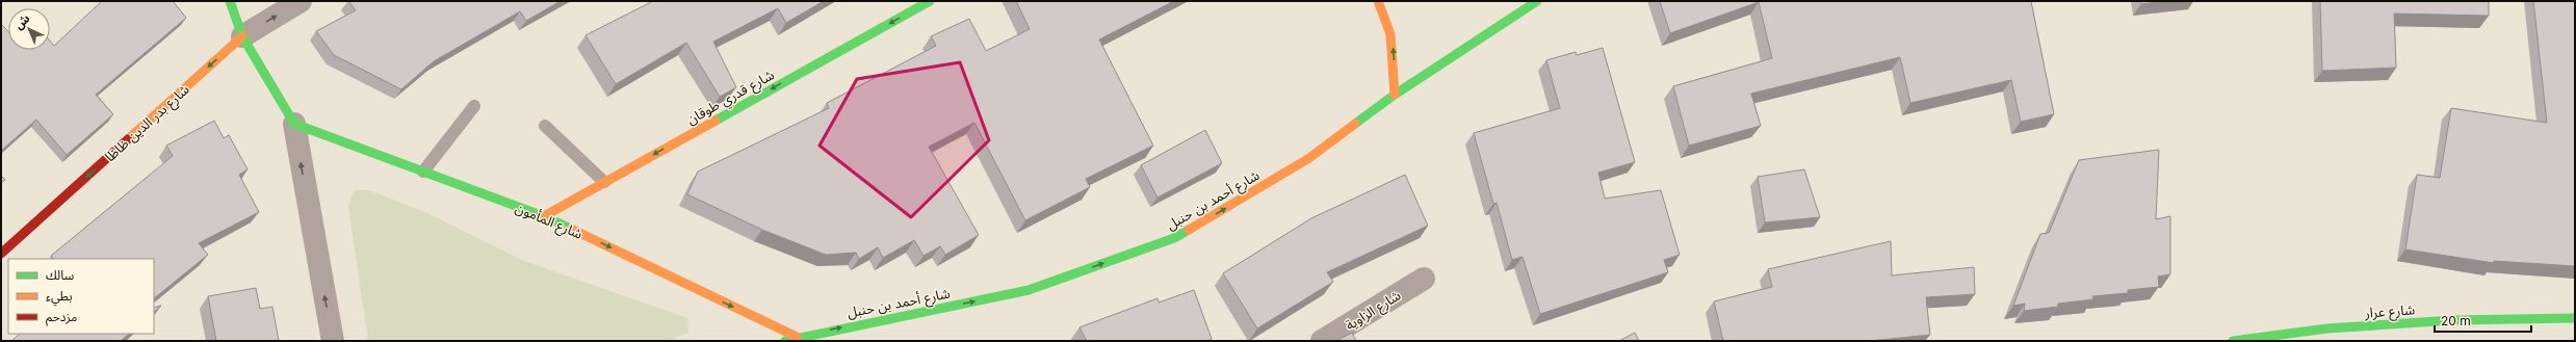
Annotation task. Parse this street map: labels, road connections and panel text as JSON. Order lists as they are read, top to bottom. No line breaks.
{"streets":{"street":["شارع قدري طوقان","شارع بدر الدين ظاظا","شارع أحمد بن حنبل","شارع المأمون","شارع الزاوية","شارع عرار"]},"crossings":[["شارع قدري طوقان","شارع المأمون"],["شارع أحمد بن حنبل","شارع المأمون"]],"one_way":["شارع قدري طوقان","شارع أحمد بن حنبل","شارع المأمون"],"legend":["سالك","بطيء","مزدحم"],"scale_bar":"20 m","north":"top left"}
